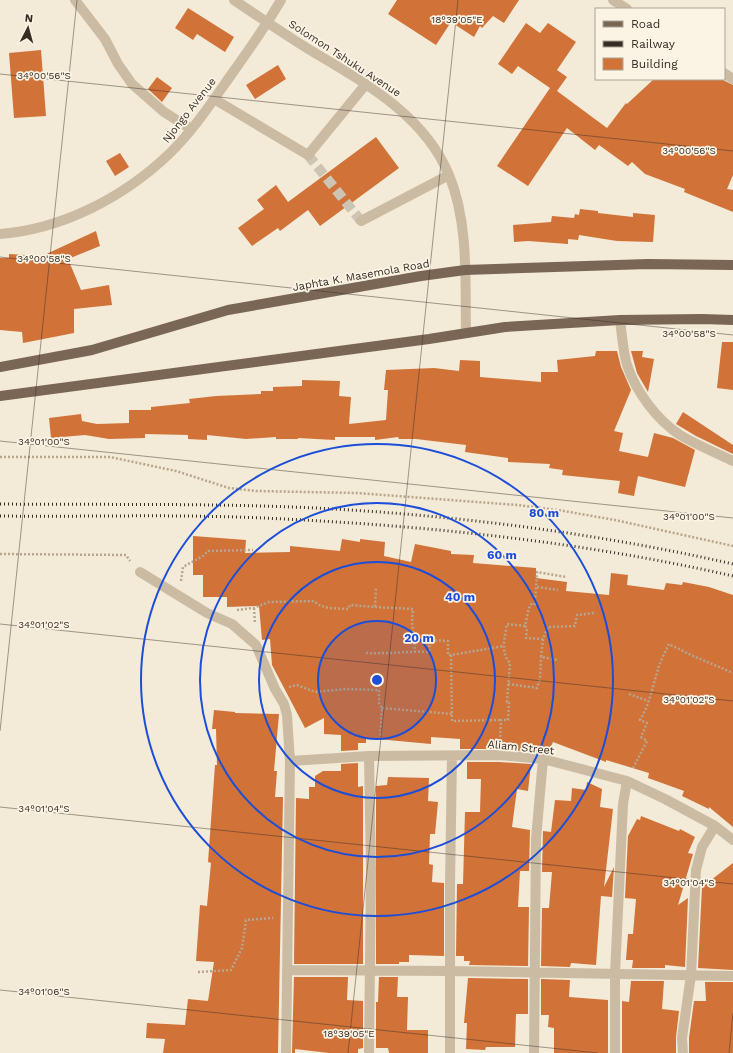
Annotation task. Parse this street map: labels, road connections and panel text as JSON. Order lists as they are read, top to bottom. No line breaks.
{"streets":{"main road":["Japhta K. Masemola Road"],"street":["Solomon Tshuku Avenue","Njongo Avenue","Aliam Street"]},"crossings":[["Solomon Tshuku Avenue","Njongo Avenue"],["Solomon Tshuku Avenue","Japhta K. Masemola Road"]],"legend":["Road","Railway","Building"],"north":"top","coordinates":["18°39'05\"E","34°00'56\"S","34°00'58\"S","34°01'00\"S","34°01'02\"S","34°01'04\"S","34°01'06\"S"],"rings":["80 m","60 m","40 m","20 m"]}
